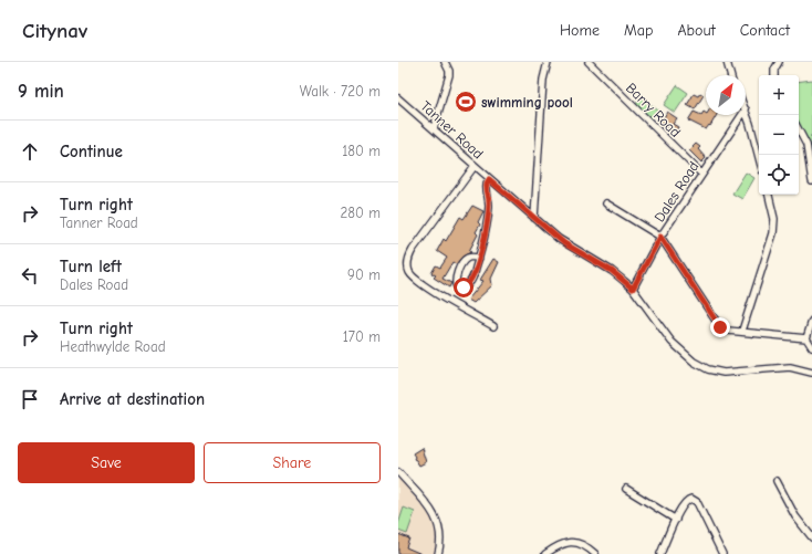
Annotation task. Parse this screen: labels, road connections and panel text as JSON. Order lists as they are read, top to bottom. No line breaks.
{"streets":{"street":["Barry Road","Tanner Road","Dales Road"]},"crossings":[["Barry Road","Dales Road"],["Tanner Road","Dales Road"]],"places":{"sports":["swimming pool"]},"north":"top right","page":{"header":"Citynav","nav":["Home","Map","About","Contact"],"heading":["9 min","Walk · 720 m"],"map_buttons":["+","−"],"list":[["Continue","180 m"],["Turn right","Tanner Road","280 m"],["Turn left","Dales Road","90 m"],["Turn right","Heathwylde Road","170 m"],"Arrive at destination"],"buttons":["Save","Share"]}}
